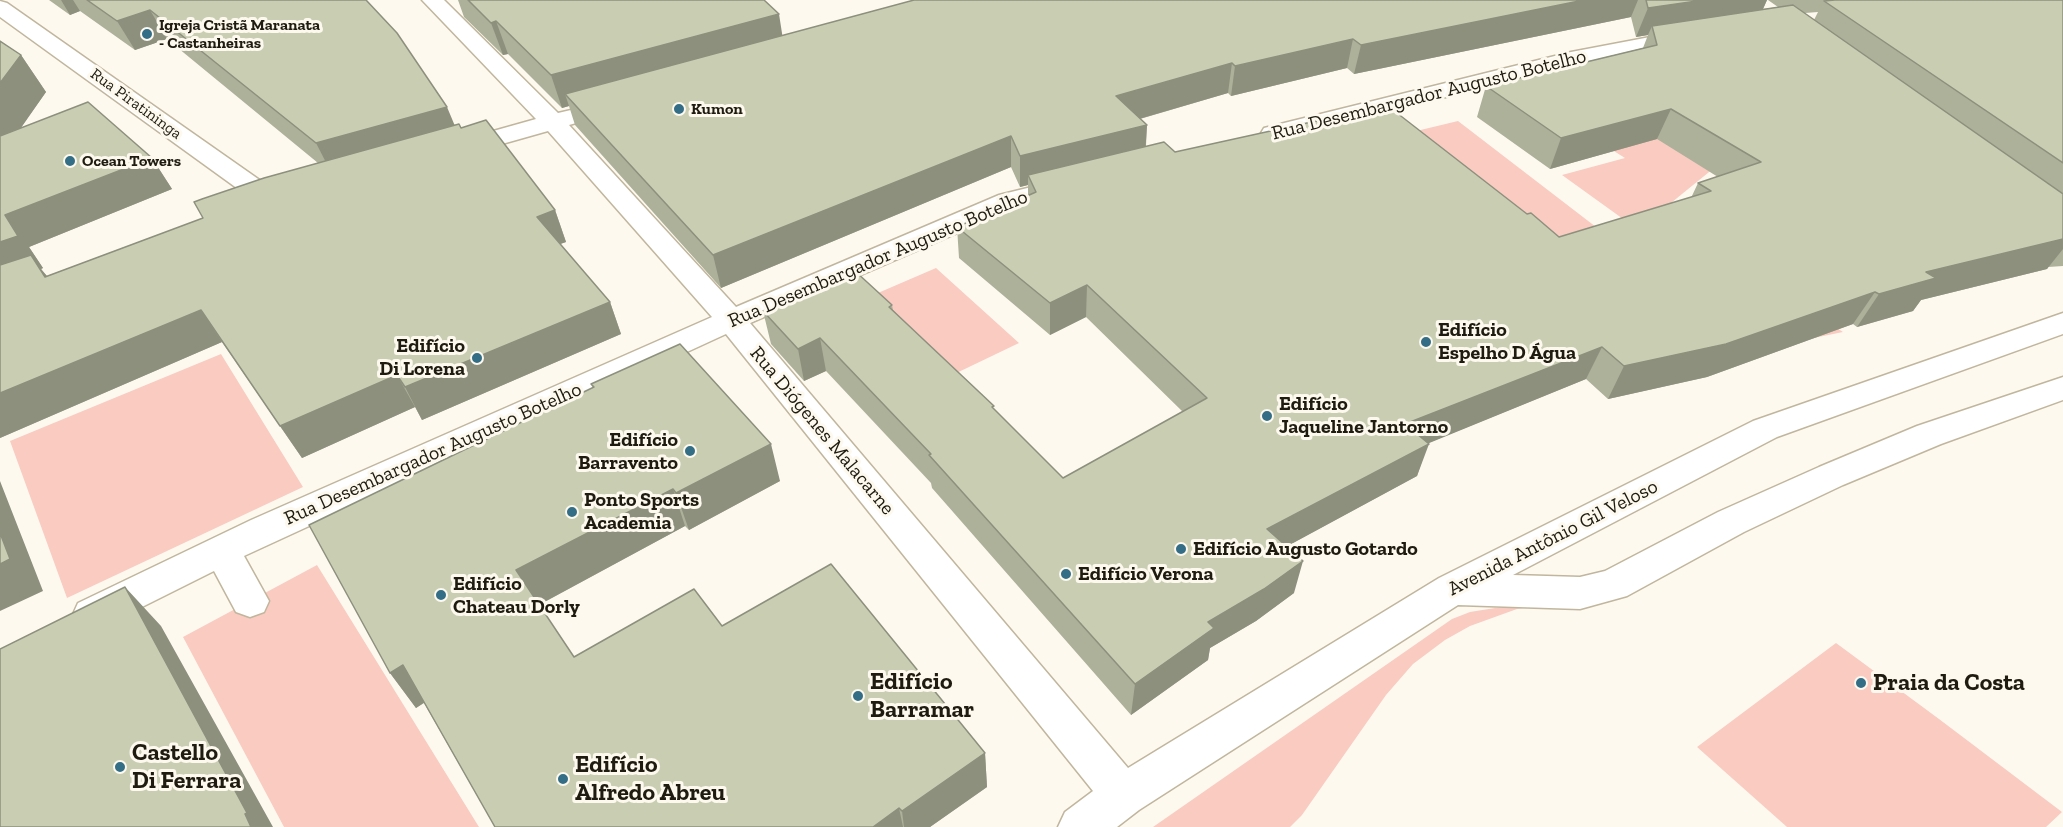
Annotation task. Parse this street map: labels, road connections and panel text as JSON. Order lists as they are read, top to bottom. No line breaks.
{"streets":{"street":["Rua Desembargador Augusto Botelho","Rua Piratininga","Rua Diógenes Malacarne","Avenida Antônio Gil Veloso"]},"crossings":[["Rua Desembargador Augusto Botelho","Rua Diógenes Malacarne"],["Rua Diógenes Malacarne","Avenida Antônio Gil Veloso"]],"places":["Igreja Cristã Maranata - Castanheiras","Kumon","Ocean Towers","Edifício Espelho D Água","Edifício Di Lorena","Edifício Jaqueline Jantorno","Edifício Barravento","Ponto Sports Academia","Edifício Augusto Gotardo","Edifício Verona","Edifício Chateau Dorly","Praia da Costa","Edifício Barramar","Castello Di Ferrara","Edifício Alfredo Abreu"]}
